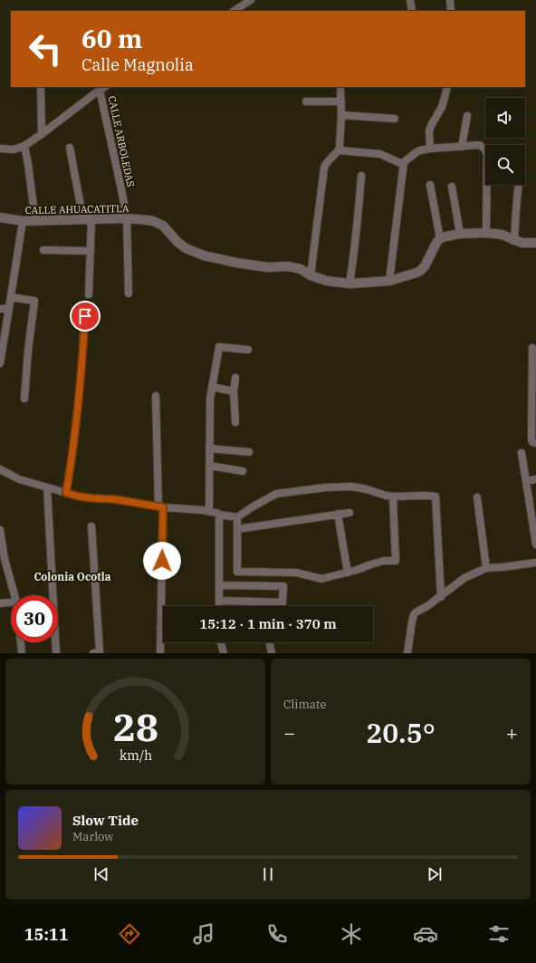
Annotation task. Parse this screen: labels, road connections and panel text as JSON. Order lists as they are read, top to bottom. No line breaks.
{"streets":{"street":["CALLE ARBOLEDAS","CALLE AHUACATITLA"]},"crossings":[["CALLE ARBOLEDAS","CALLE AHUACATITLA"]],"districts":["Colonia Ocotla"],"page":{"turn":["60 m","Calle Magnolia"],"limit":"30","trip":"15:12 · 1 min · 370 m","tile":"Climate","heat":["−","20.5°","+"],"song":["Slow Tide","Marlow"],"tabs":"15:11","gauge":["28","km/h"]}}
